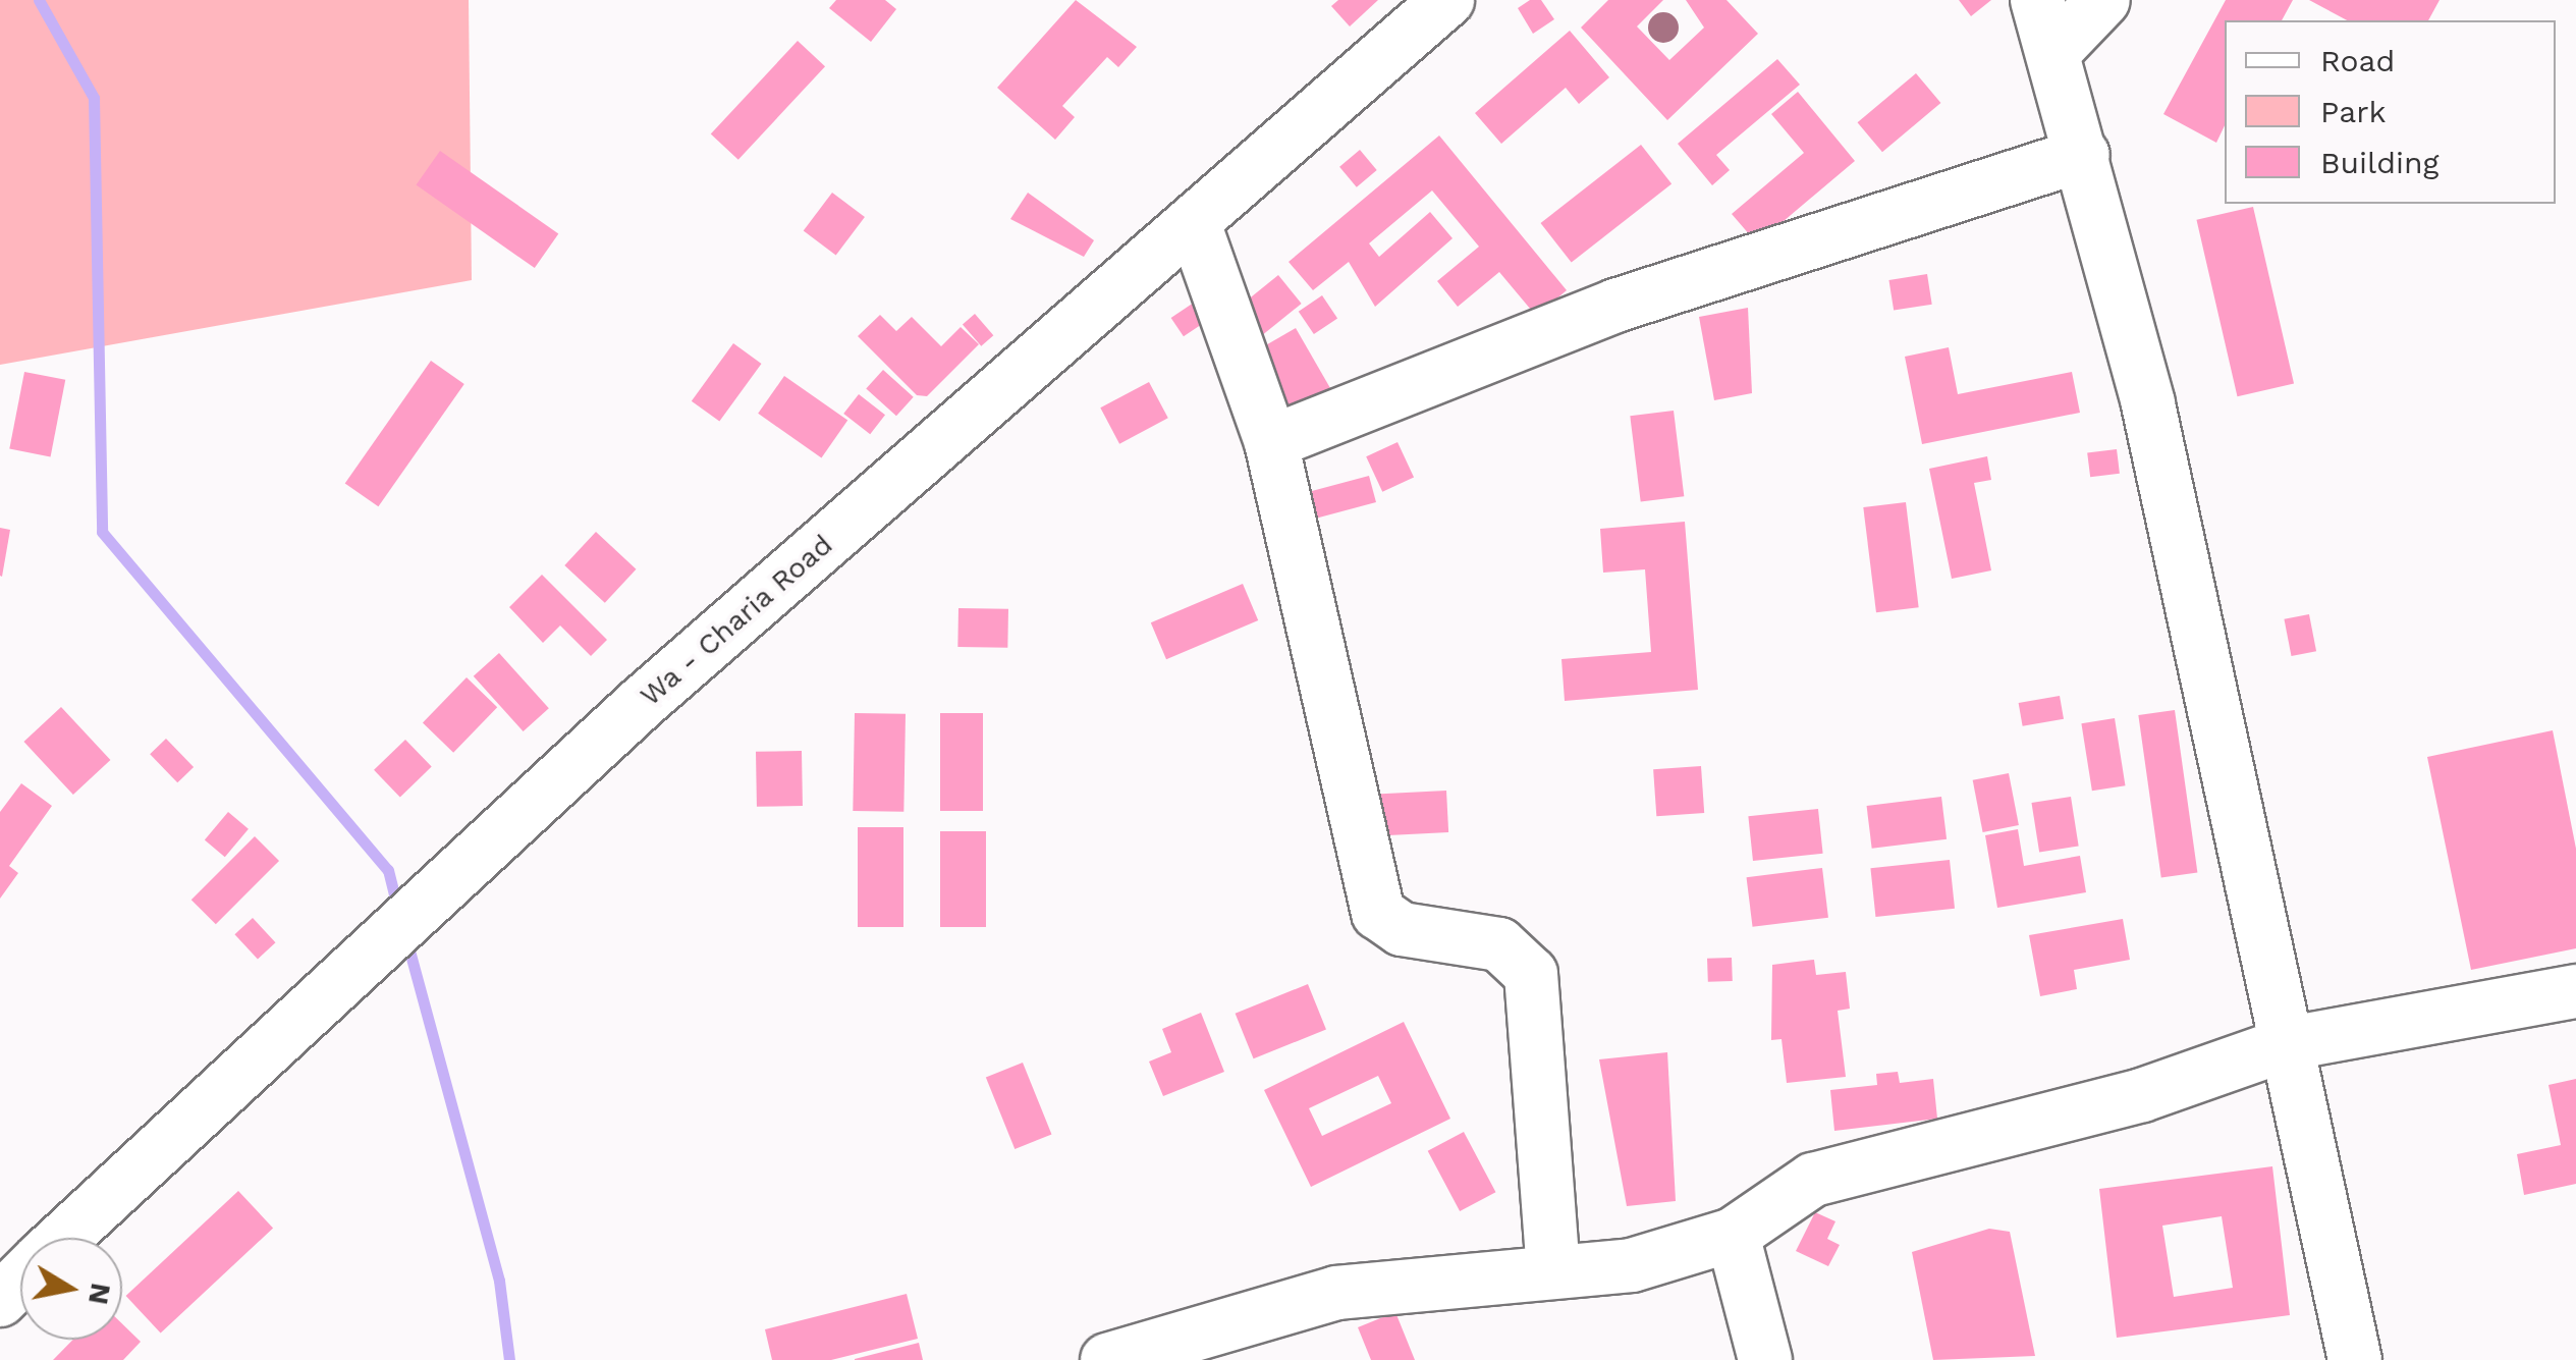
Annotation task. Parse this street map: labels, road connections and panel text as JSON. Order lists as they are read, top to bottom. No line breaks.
{"streets":{"street":["Wa - Charia Road"]},"legend":["Road","Park","Building"],"north":"right"}
